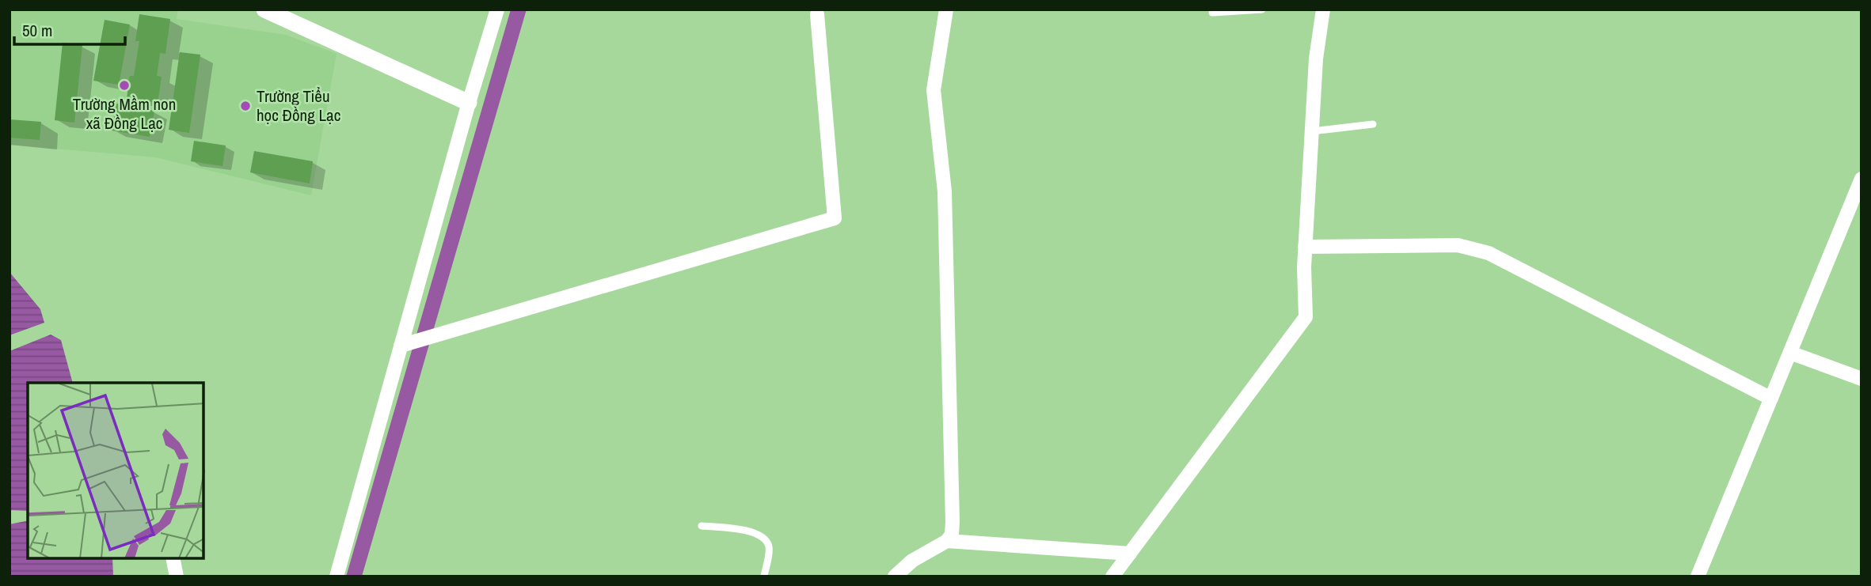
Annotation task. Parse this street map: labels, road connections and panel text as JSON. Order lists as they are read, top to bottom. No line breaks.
{"places":["Trường Mầm non xã Đồng Lạc","Trường Tiểu học Đồng Lạc"],"scale_bar":"50 m"}
